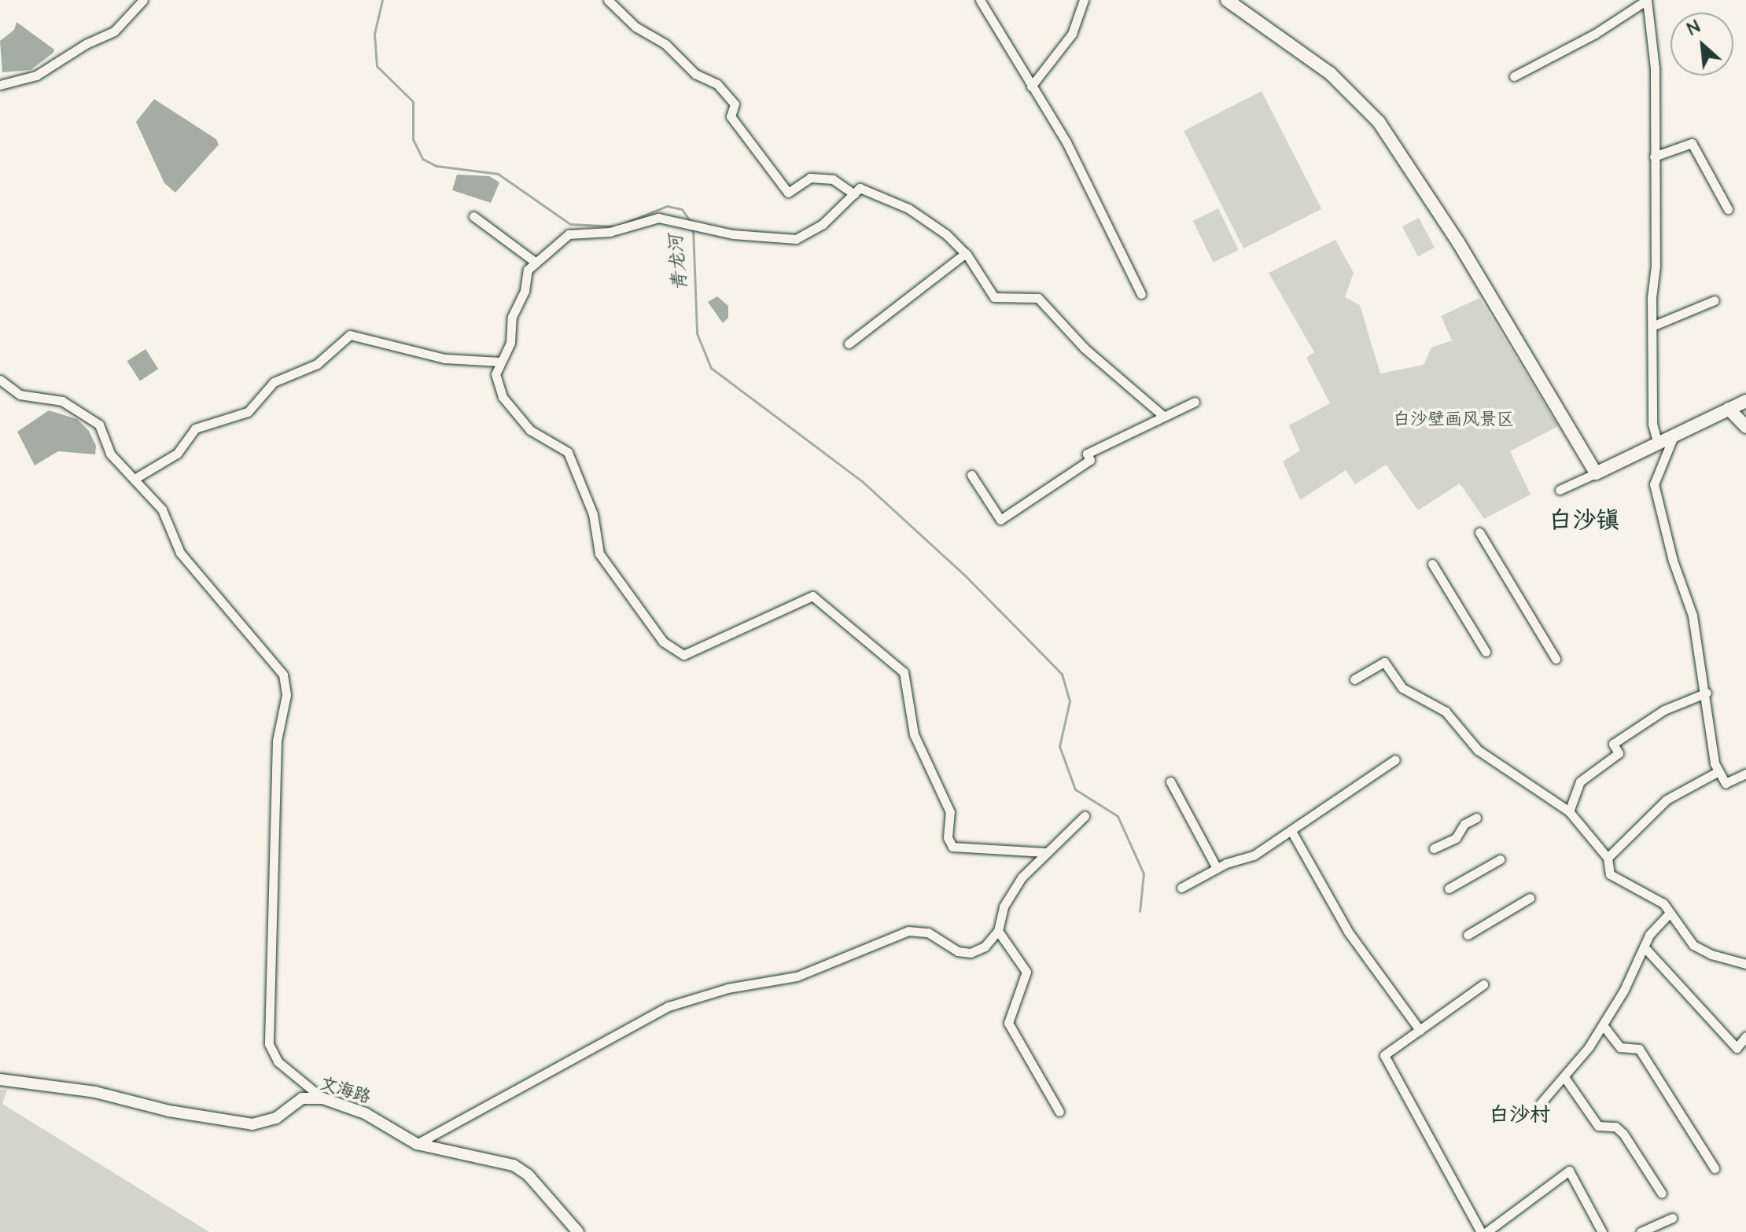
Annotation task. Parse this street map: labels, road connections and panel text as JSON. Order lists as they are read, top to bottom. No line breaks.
{"streets":{"street":["文海路"]},"districts":["白沙镇","白沙村"],"water":["青龙河"],"parks":["白沙壁画风景区"],"north":"top left"}
